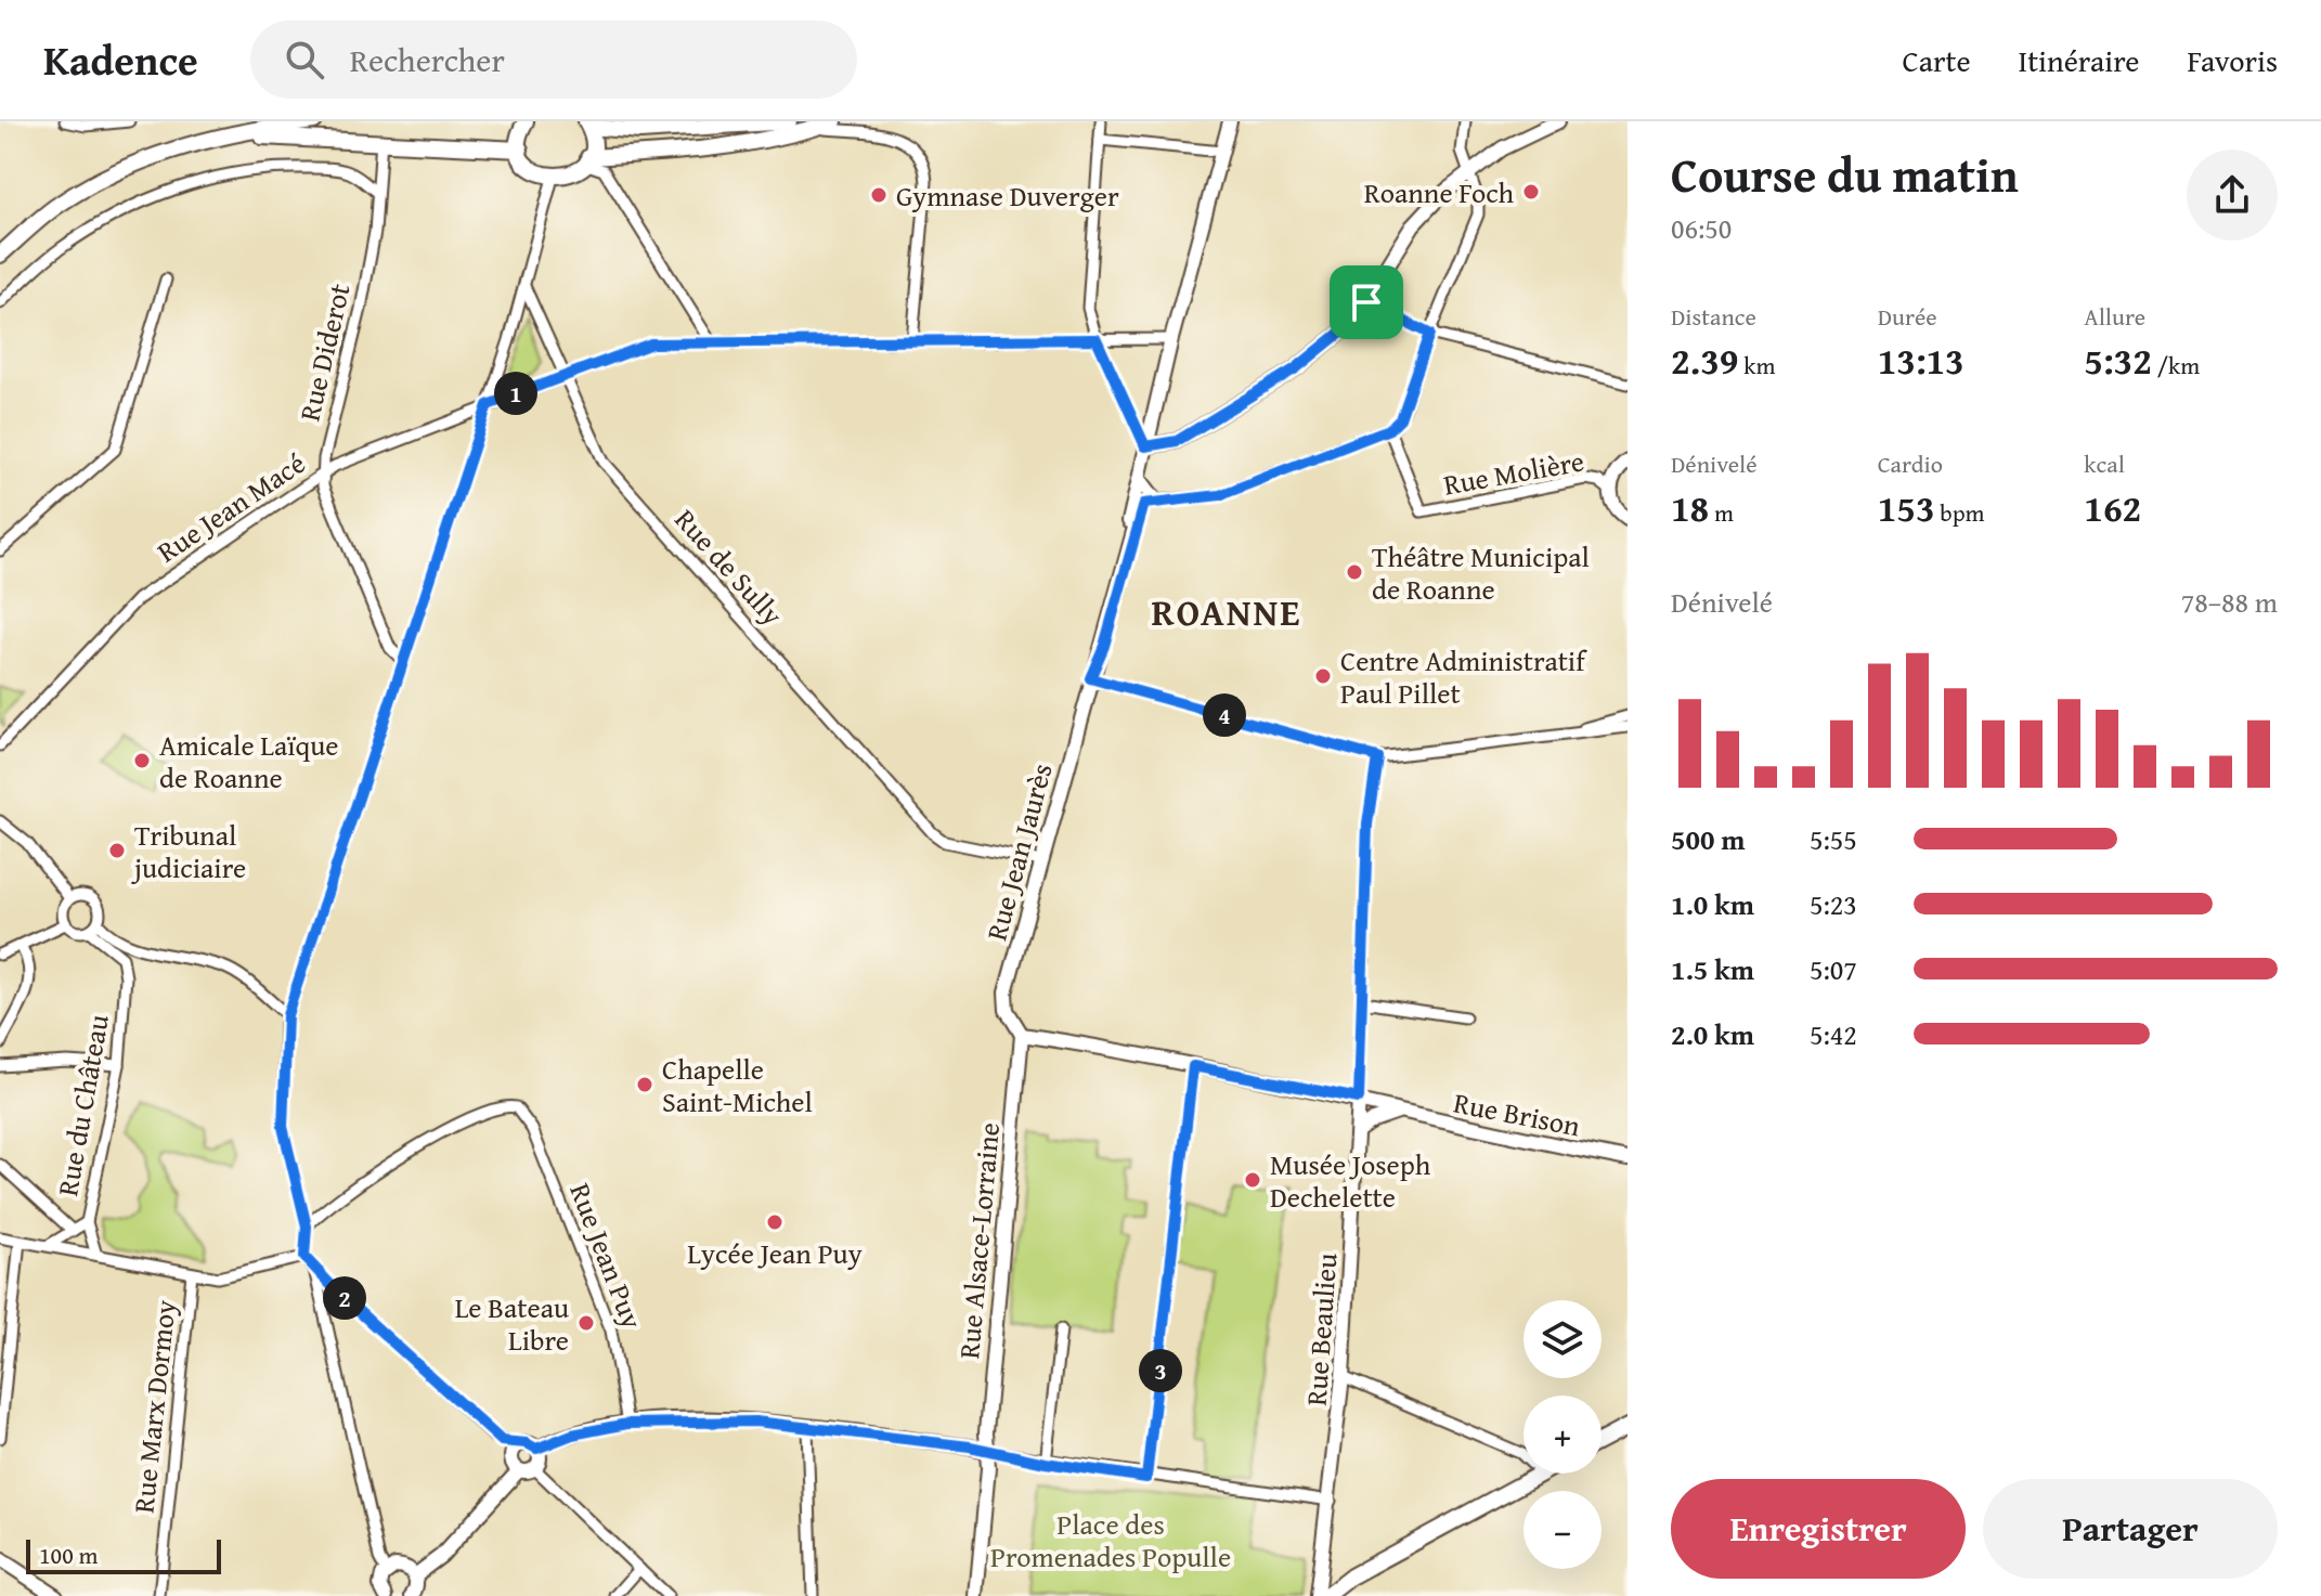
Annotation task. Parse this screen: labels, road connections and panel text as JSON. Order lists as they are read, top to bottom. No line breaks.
{"streets":{"street":["Rue Diderot","Rue Molière","Rue Jean Macé","Rue de Sully","Rue Jean Jaurès","Rue du Château","Rue Brison","Rue Alsace-Lorraine","Rue Jean Puy","Rue Beaulieu","Rue Marx Dormoy"]},"crossings":[["Rue Diderot","Rue Jean Macé"],["Rue Jean Macé","Rue de Sully"],["Rue Jean Macé","Rue Jean Jaurès"],["Rue de Sully","Rue Jean Jaurès"],["Rue Jean Jaurès","Rue Brison"],["Rue Jean Jaurès","Rue Alsace-Lorraine"],["Rue Brison","Rue Alsace-Lorraine"],["Rue Brison","Rue Beaulieu"]],"districts":["ROANNE"],"parks":["Place des Promenades Populle"],"places":["Roanne Foch","Gymnase Duverger","Théâtre Municipal de Roanne","Centre Administratif Paul Pillet","Amicale Laïque de Roanne","Tribunal judiciaire","Chapelle Saint-Michel","Musée Joseph Dechelette","Lycée Jean Puy","Le Bateau Libre"],"scale_bar":"100 m","page":{"header":"Kadence","search":"Rechercher","nav":["Carte","Itinéraire","Favoris"],"heading":["Course du matin","06:50"],"stats":[["Distance","2.39 km"],["Durée","13:13"],["Allure","5:32 /km"],["Dénivelé","18 m"],["Cardio","153 bpm"],["kcal","162"]],"pins":["1","4","2","3"],"chart":["Dénivelé","78–88 m"],"list":[{"name":"500 m","note":"5:55"},{"name":"1.0 km","note":"5:23"},{"name":"1.5 km","note":"5:07"},{"name":"2.0 km","note":"5:42"}],"map_buttons":["+","−"],"buttons":["Enregistrer","Partager"],"scale":"100 m"}}
